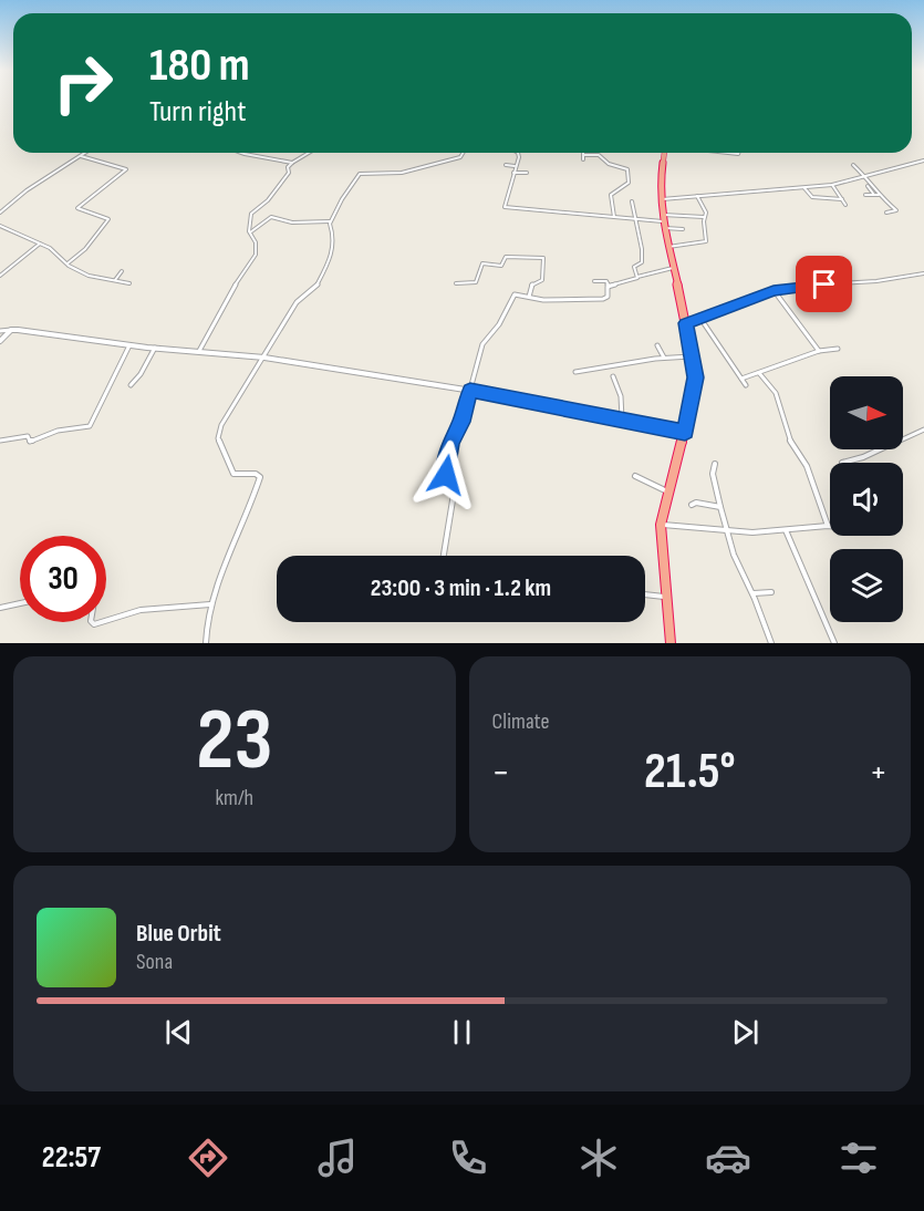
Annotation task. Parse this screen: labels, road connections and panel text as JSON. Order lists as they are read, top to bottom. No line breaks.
{"north":"right","page":{"turn":["180 m","Turn right"],"limit":"30","trip":"23:00 · 3 min · 1.2 km","tile":[["23","km/h"],"Climate"],"heat":["−","21.5°","+"],"song":["Blue Orbit","Sona"],"tabs":"22:57"}}
